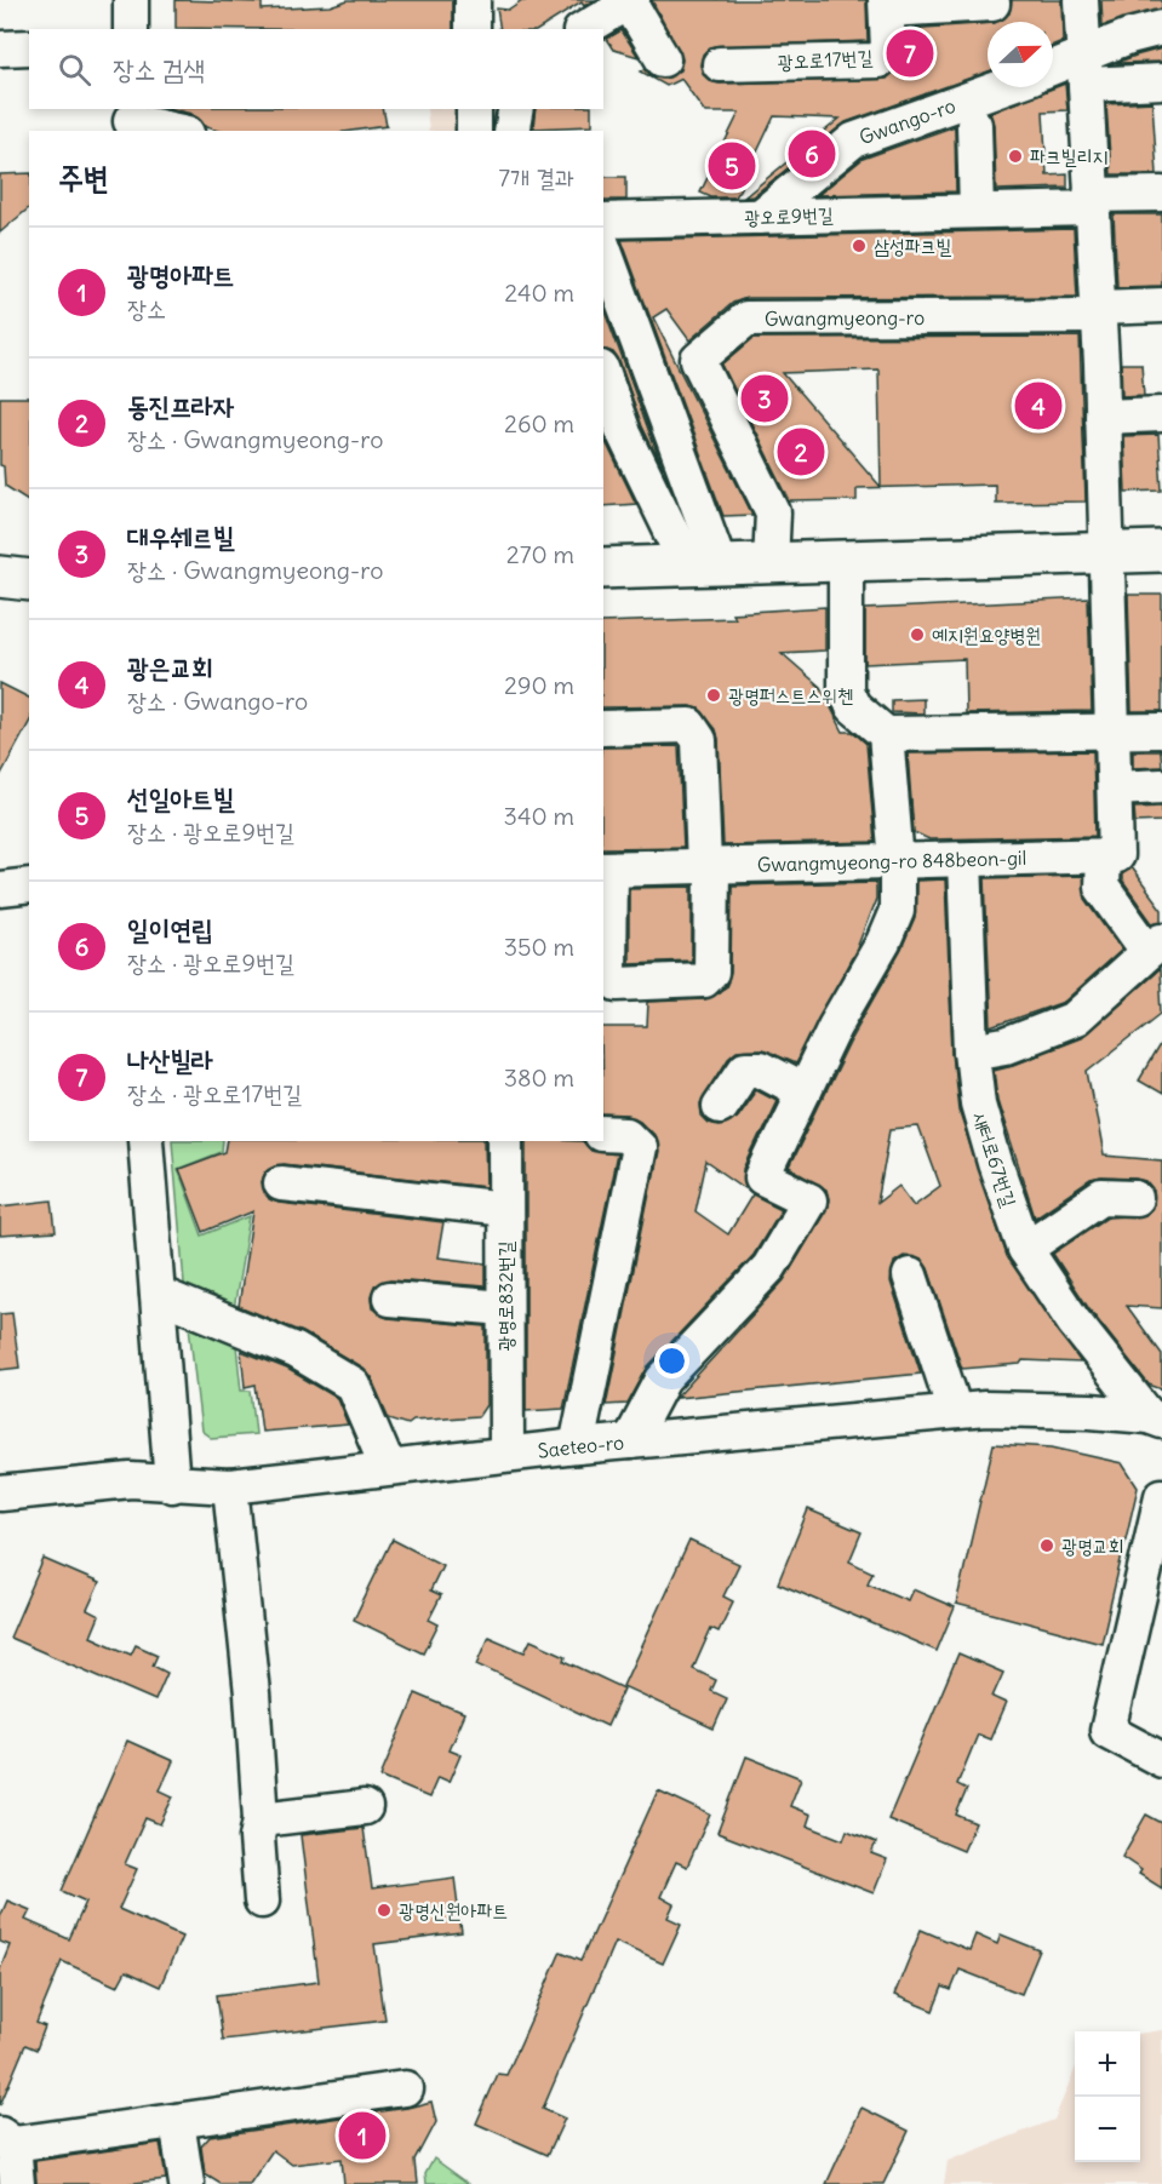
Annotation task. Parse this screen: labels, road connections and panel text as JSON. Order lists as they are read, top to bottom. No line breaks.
{"streets":{"street":["광오로17번길","Gwango-ro","광오로9번길","Gwangmyeong-ro","Gwangmyeong-ro 848beon-gil","새터로67번길","광명로832번길","Saeteo-ro"]},"crossings":[["Gwango-ro","광오로9번길"],["Gwangmyeong-ro 848beon-gil","새터로67번길"],["새터로67번길","Saeteo-ro"],["광명로832번길","Saeteo-ro"]],"places":["파크빌리지","삼성파크빌","예지원요양병원","광명퍼스트스위첸","광명교회","광명신원아파트"],"north":"right","page":{"pins":["7","6","5","3","4","2","1"],"search":"장소 검색","heading":["주변","7개 결과"],"list":[{"mark":"1","name":"광명아파트","note":"장소","value":"240 m"},{"mark":"2","name":"동진프라자","note":"장소 · Gwangmyeong-ro","value":"260 m"},{"mark":"3","name":"대우쉐르빌","note":"장소 · Gwangmyeong-ro","value":"270 m"},{"mark":"4","name":"광은교회","note":"장소 · Gwango-ro","value":"290 m"},{"mark":"5","name":"선일아트빌","note":"장소 · 광오로9번길","value":"340 m"},{"mark":"6","name":"일이연립","note":"장소 · 광오로9번길","value":"350 m"},{"mark":"7","name":"나산빌라","note":"장소 · 광오로17번길","value":"380 m"}],"map_buttons":["+","−"]}}
